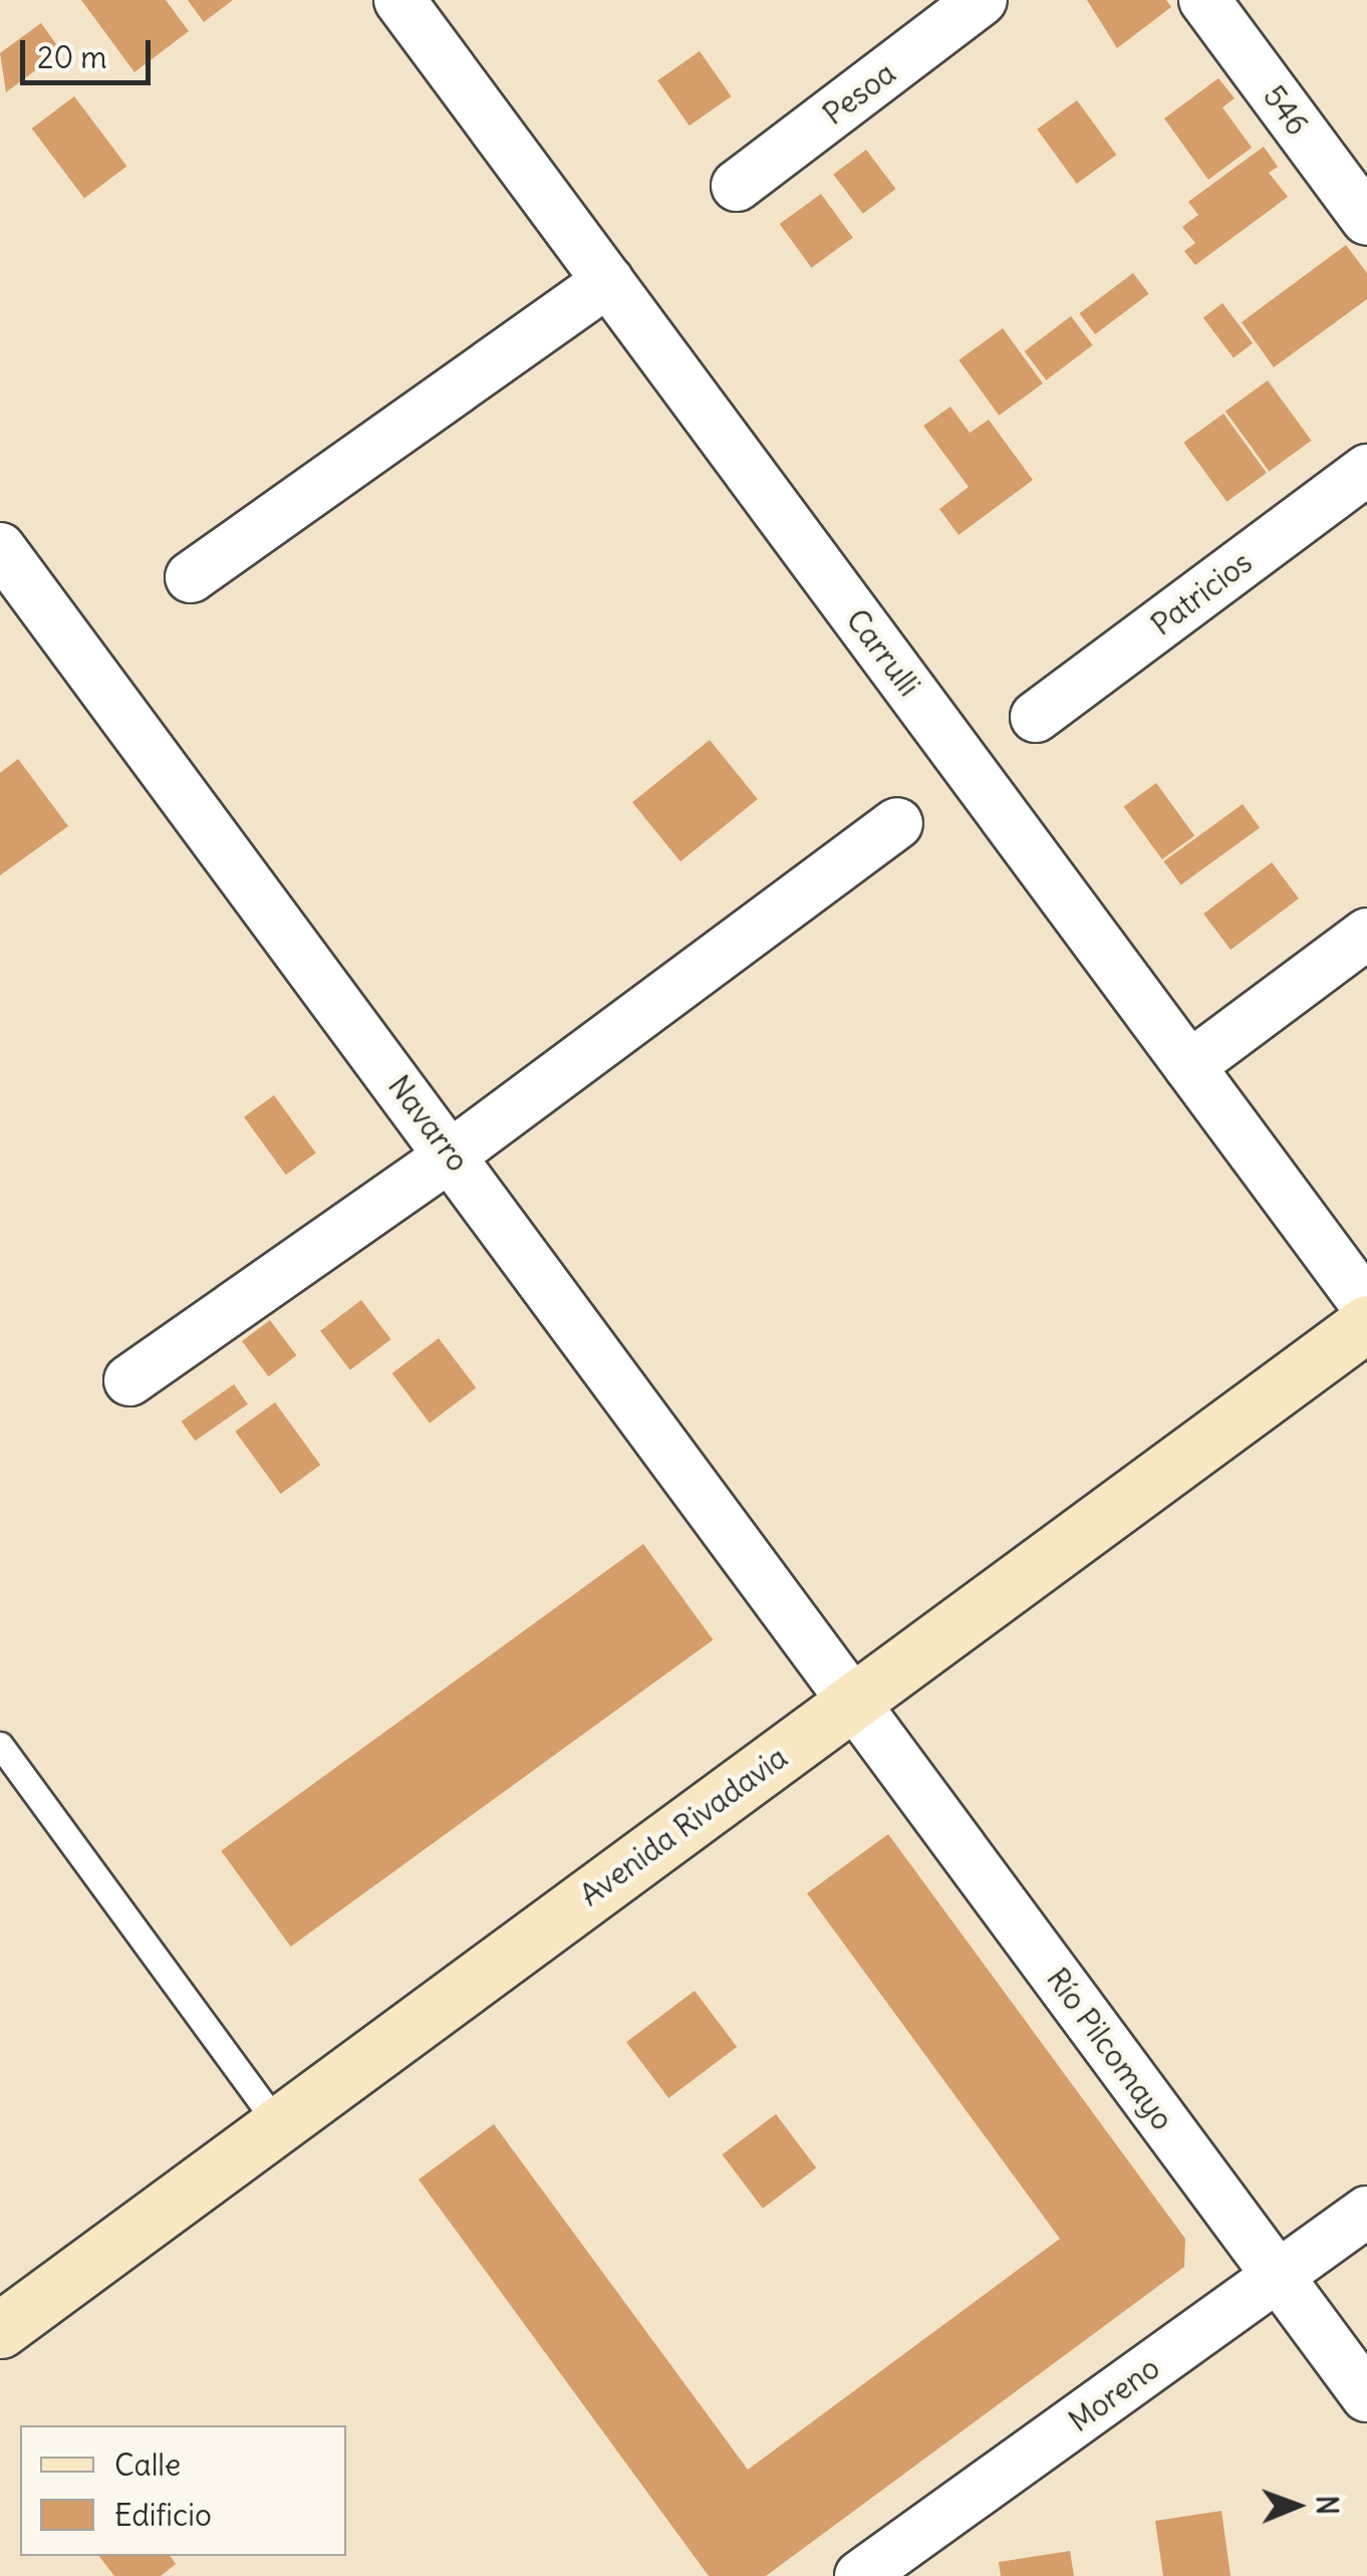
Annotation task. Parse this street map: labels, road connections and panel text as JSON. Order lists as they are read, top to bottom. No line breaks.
{"streets":{"main road":["Avenida Rivadavia"],"street":["Pesoa","546","Patricios","Carrulli","Navarro","Río Pilcomayo","Moreno"]},"crossings":[["Navarro","Avenida Rivadavia"],["Navarro","Río Pilcomayo"],["Avenida Rivadavia","Río Pilcomayo"],["Río Pilcomayo","Moreno"]],"legend":["Calle","Edificio"],"scale_bar":"20 m","north":"right"}
